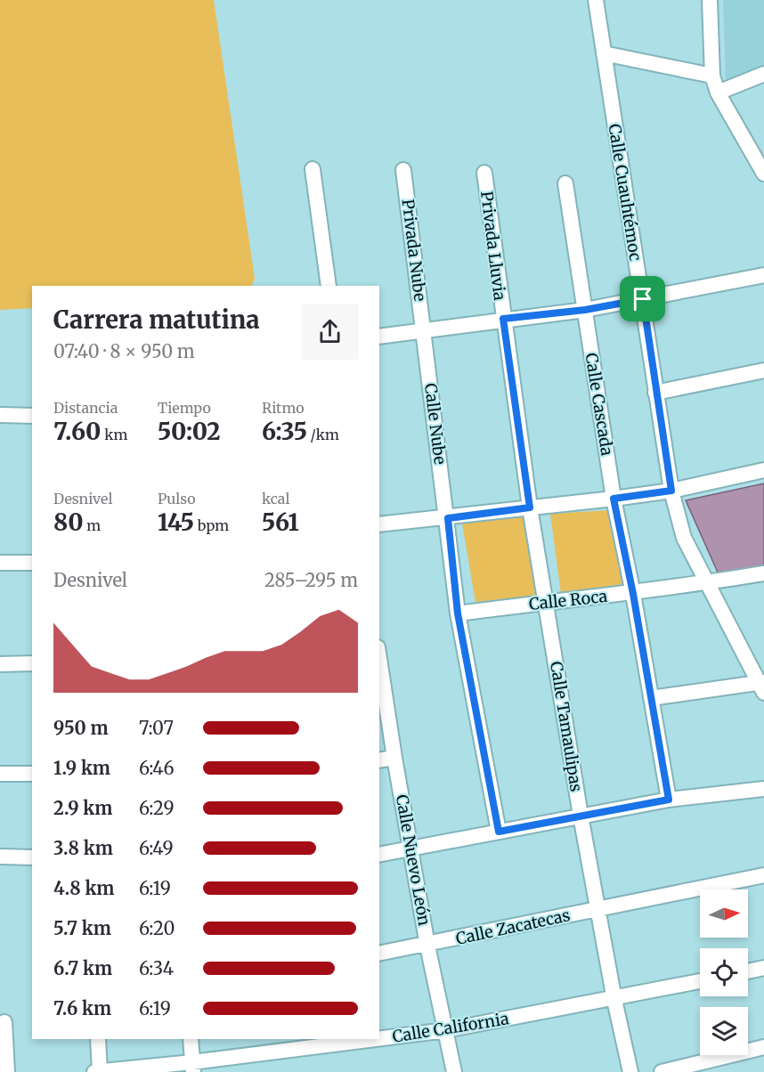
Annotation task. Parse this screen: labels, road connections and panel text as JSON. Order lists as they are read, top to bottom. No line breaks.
{"streets":{"street":["Calle Cuauhtémoc","Privada Lluvia","Privada Nube","Calle Cascada","Calle Nube","Calle Roca","Calle Tamaulipas","Calle Nuevo León","Calle Zacatecas","Calle California"]},"crossings":[["Calle Cuauhtémoc","Calle Roca"],["Privada Lluvia","Calle Tamaulipas"],["Privada Nube","Calle Nube"],["Calle Cascada","Calle Roca"],["Calle Nube","Calle Roca"],["Calle Roca","Calle Tamaulipas"],["Calle Tamaulipas","Calle Zacatecas"],["Calle Tamaulipas","Calle California"],["Calle Nuevo León","Calle Zacatecas"],["Calle Nuevo León","Calle California"]],"north":"right","page":{"heading":["Carrera matutina","07:40 · 8 × 950 m"],"stats":[["Distancia","7.60 km"],["Tiempo","50:02"],["Ritmo","6:35 /km"],["Desnivel","80 m"],["Pulso","145 bpm"],["kcal","561"]],"chart":["Desnivel","285–295 m"],"list":[{"name":"950 m","note":"7:07"},{"name":"1.9 km","note":"6:46"},{"name":"2.9 km","note":"6:29"},{"name":"3.8 km","note":"6:49"},{"name":"4.8 km","note":"6:19"},{"name":"5.7 km","note":"6:20"},{"name":"6.7 km","note":"6:34"},{"name":"7.6 km","note":"6:19"}]}}
